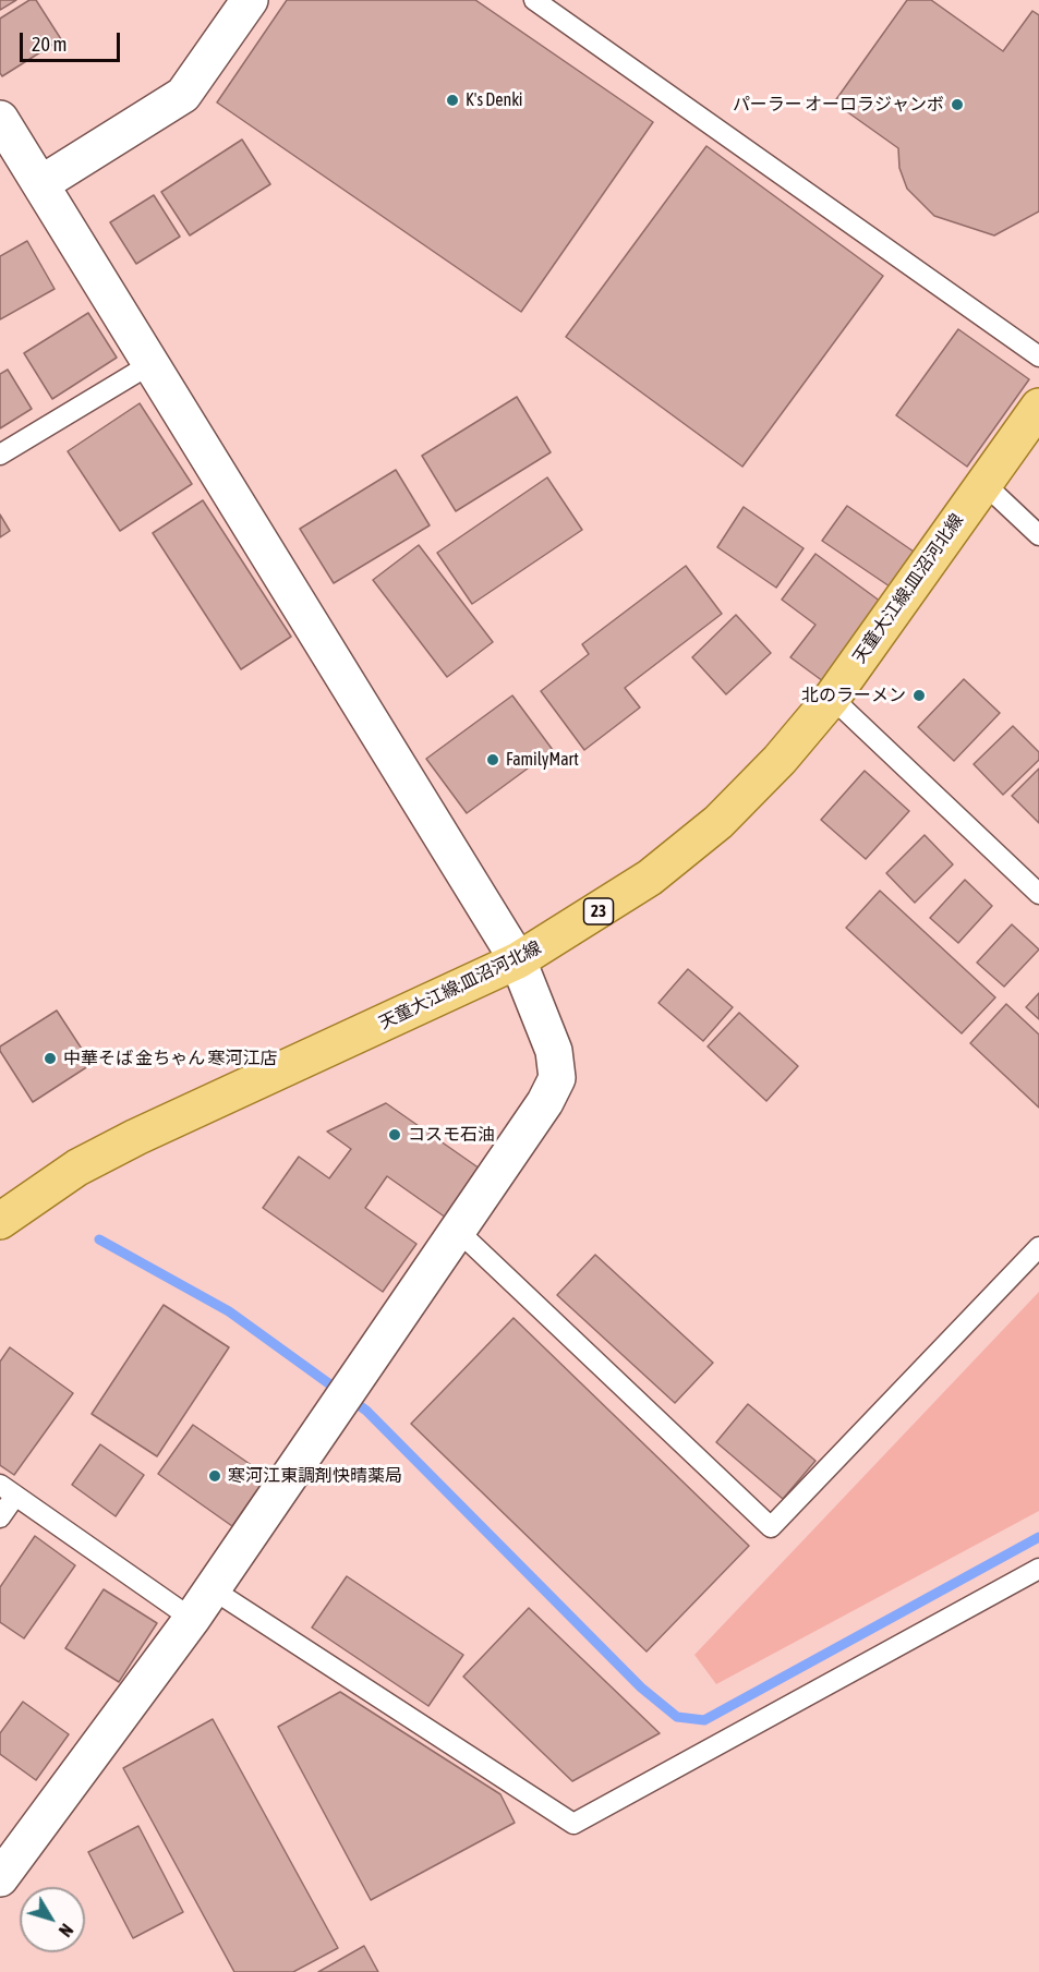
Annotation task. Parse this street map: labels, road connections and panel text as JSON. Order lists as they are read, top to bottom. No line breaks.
{"streets":{"main road":["天童大江線;皿沼河北線","23"]},"places":["K's Denki","パーラー オーロラジャンボ","北のラーメン","FamilyMart","中華そば 金ちゃん 寒河江店","コスモ石油","寒河江東調剤快晴薬局"],"scale_bar":"20 m","north":"bottom right"}
